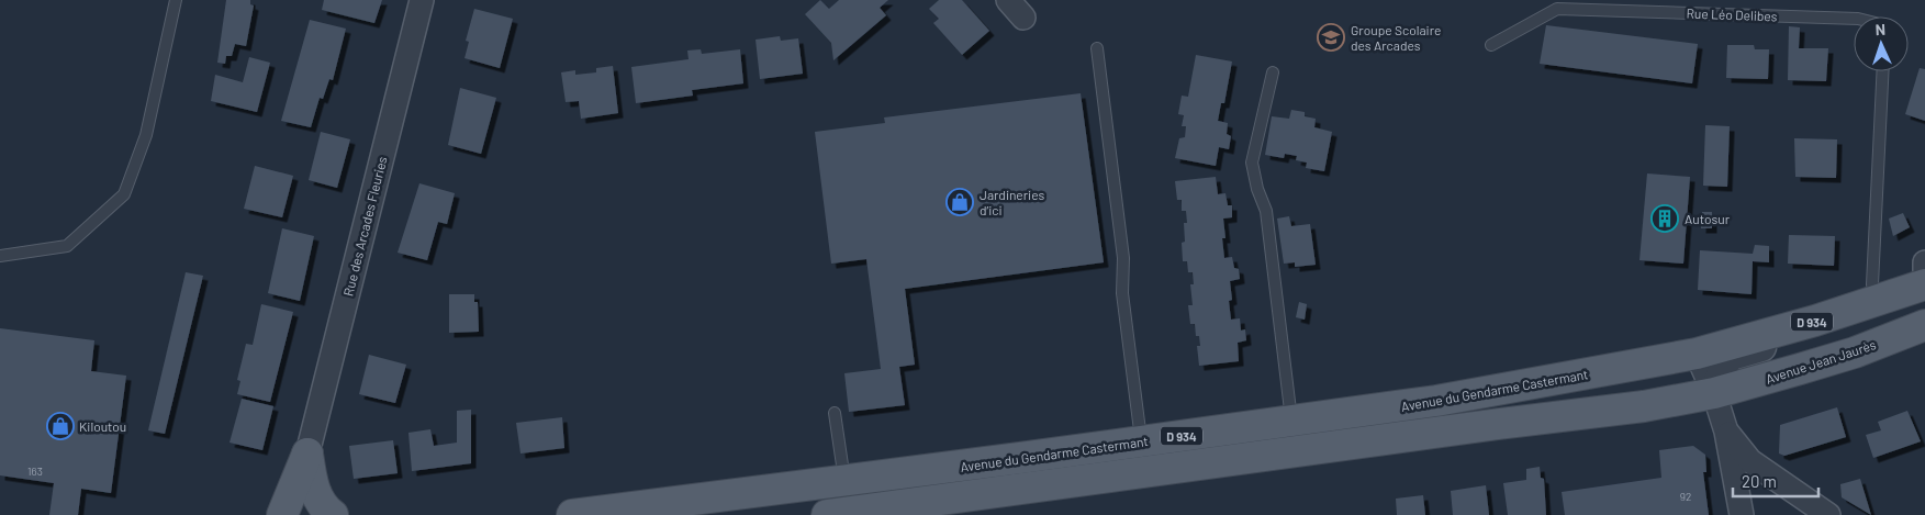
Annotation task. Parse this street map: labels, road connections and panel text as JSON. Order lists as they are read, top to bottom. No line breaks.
{"streets":{"main road":["D 934","Avenue Jean Jaurès","Avenue du Gendarme Castermant"],"street":["Rue des Arcades Fleuries"],"lane":["Rue Léo Delibes"]},"crossings":[["D 934","Avenue Jean Jaurès"],["D 934","Avenue du Gendarme Castermant"]],"places":{"school or university":["Groupe Scolaire des Arcades"],"shop":["Jardineries d’ici","Kiloutou"],"building":["Autosur"]},"house_numbers":["163","92"],"scale_bar":"20 m","north":"top"}
